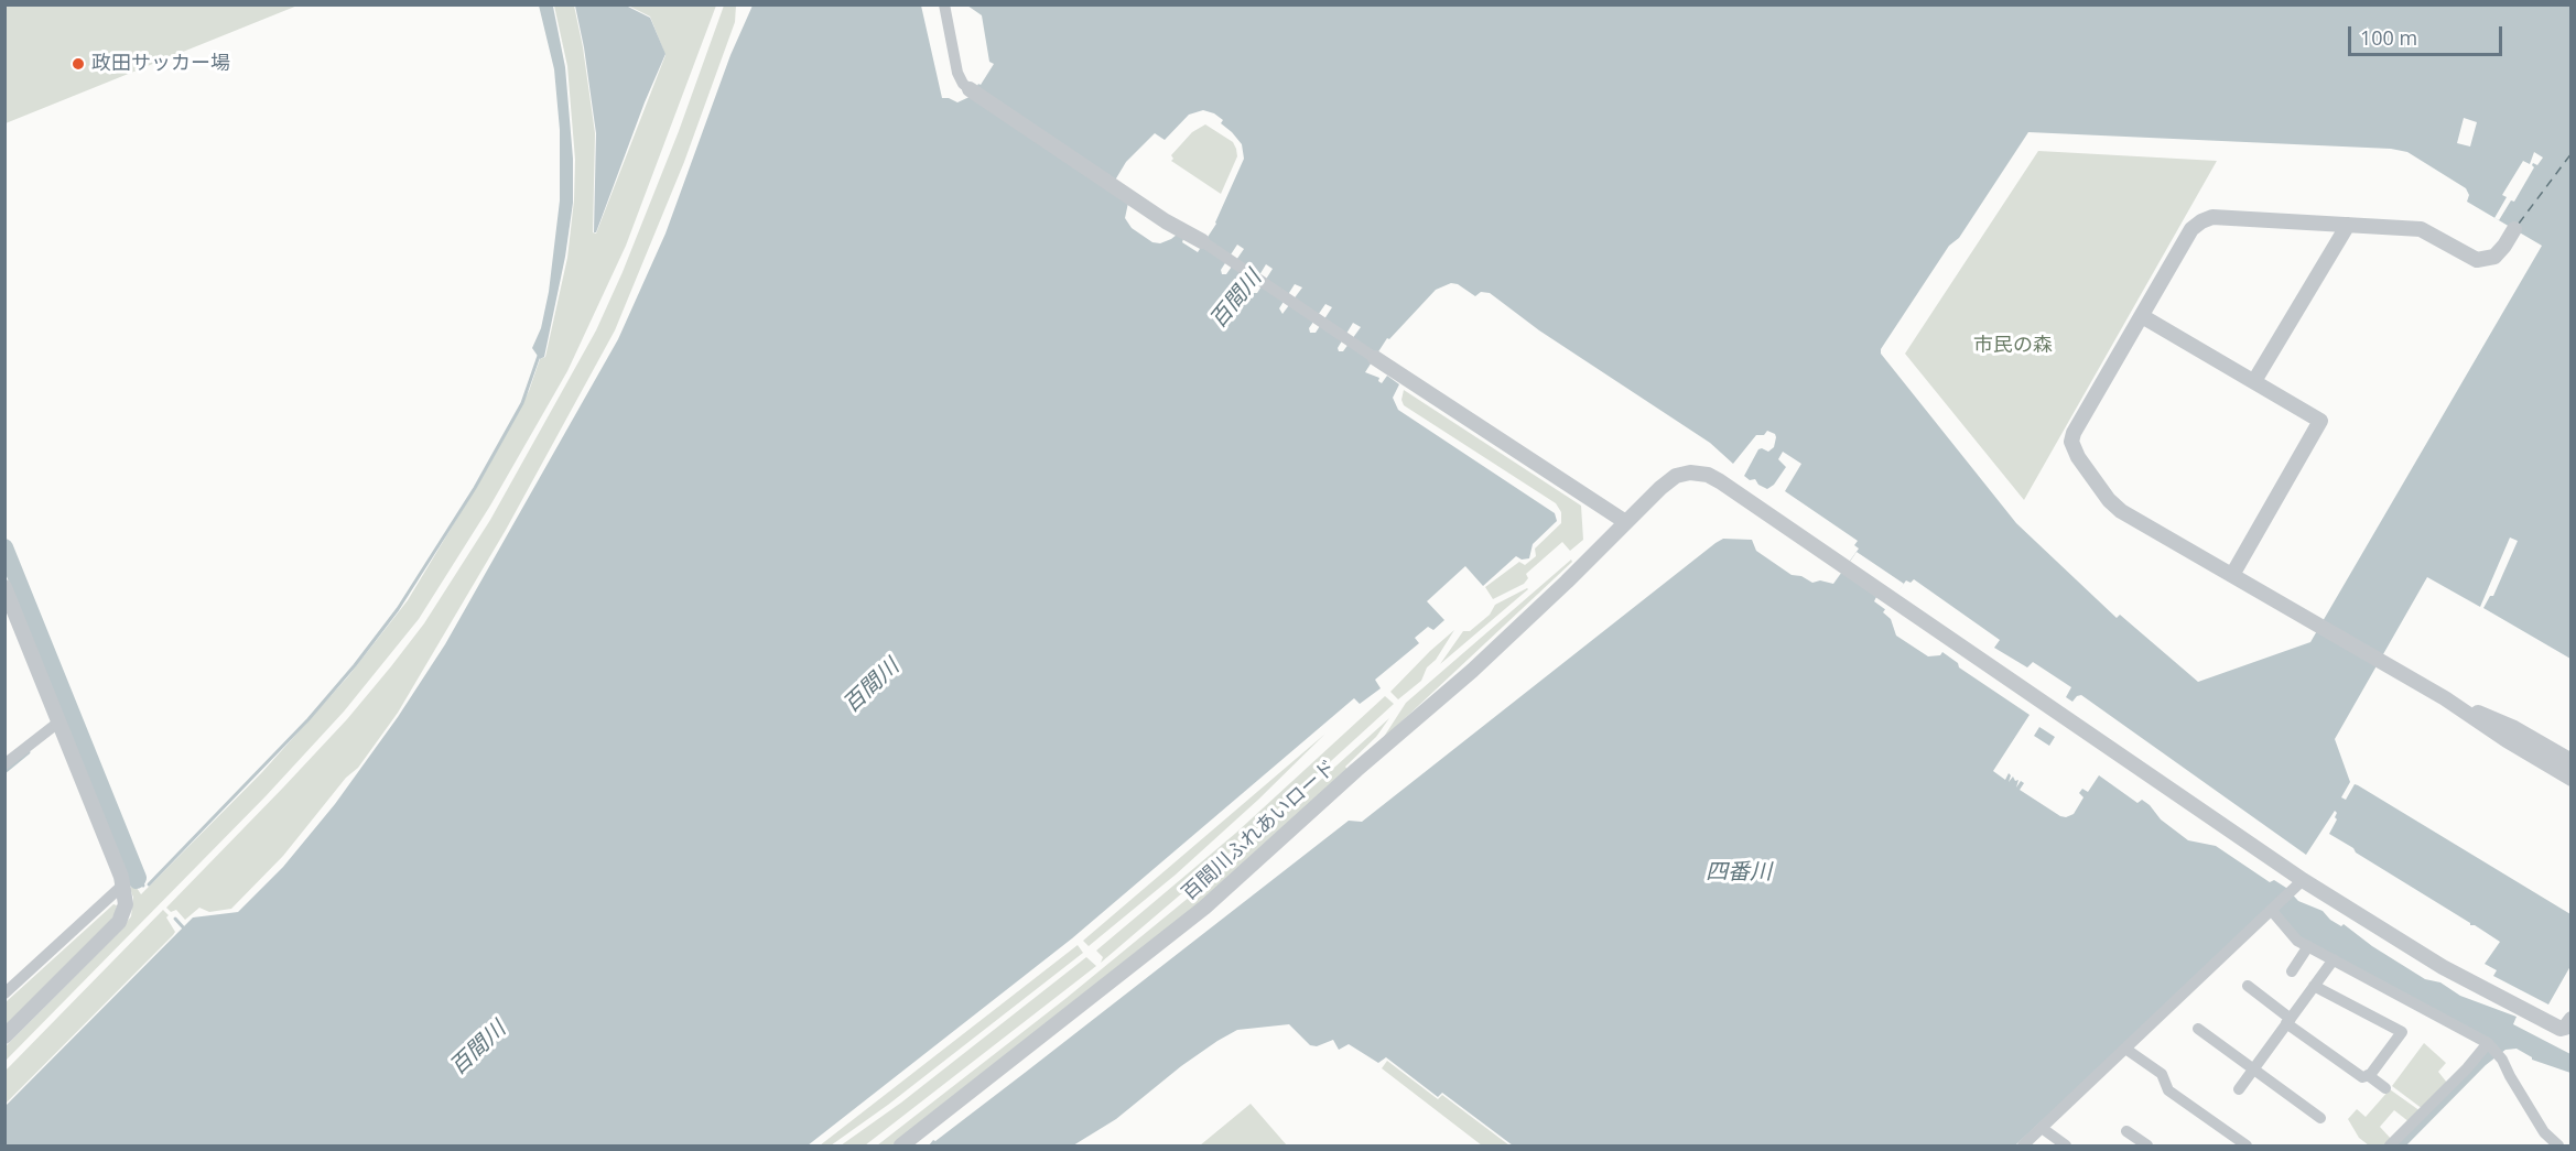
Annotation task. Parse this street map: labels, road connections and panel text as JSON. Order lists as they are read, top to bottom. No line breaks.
{"streets":{"street":["百間川ふれあいロード"]},"water":["百間川","四番川"],"parks":["市民の森"],"places":["政田サッカー場"],"scale_bar":"100 m"}
